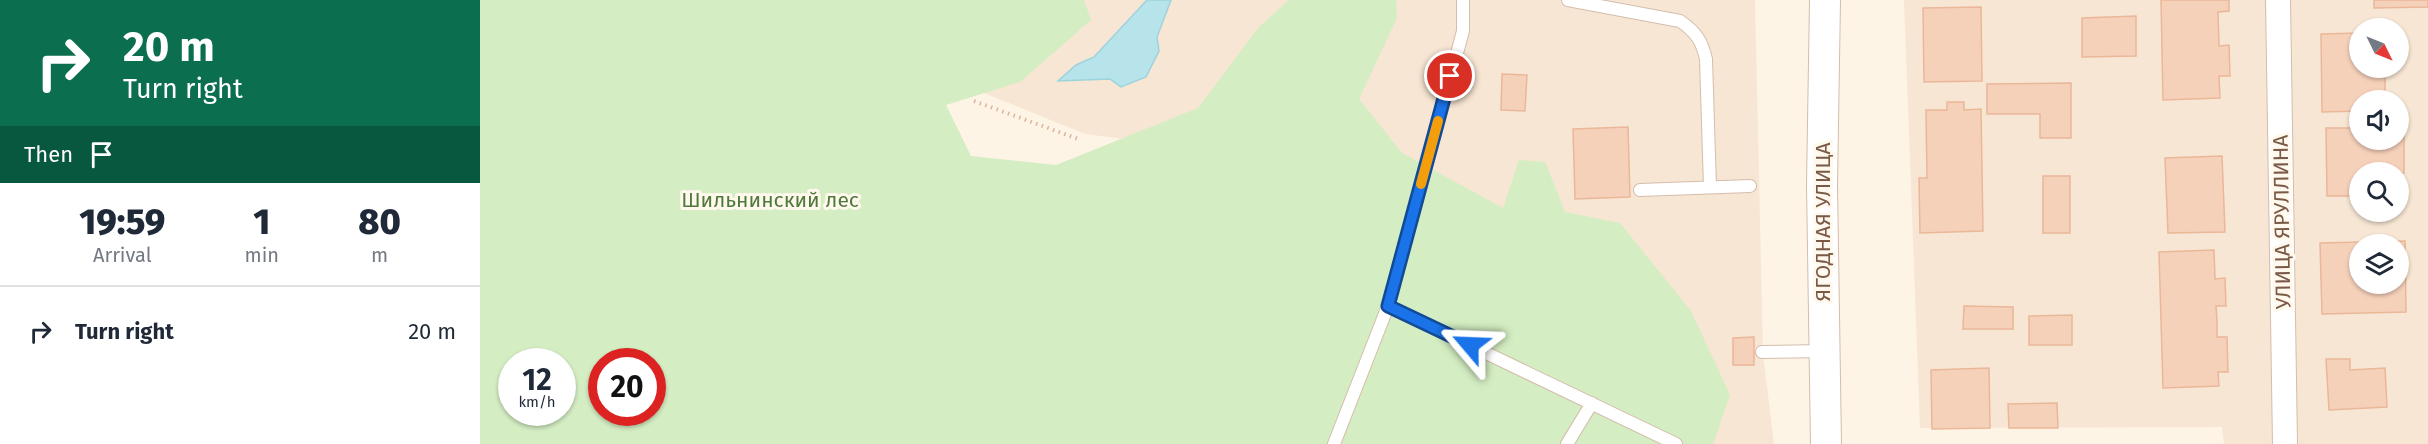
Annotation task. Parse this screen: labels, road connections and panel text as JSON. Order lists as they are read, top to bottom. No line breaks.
{"streets":{"street":["ЯГОДНАЯ УЛИЦА","УЛИЦА ЯРУЛЛИНА"]},"parks":["Шильнинский лес"],"north":"bottom right","page":{"turn":["20 m","Turn right"],"then":"Then","eta":["19:59","Arrival","1","min","80","m"],"list":[{"name":"Turn right","value":"20 m"}],"speed":"12 km/h","limit":"20"}}
